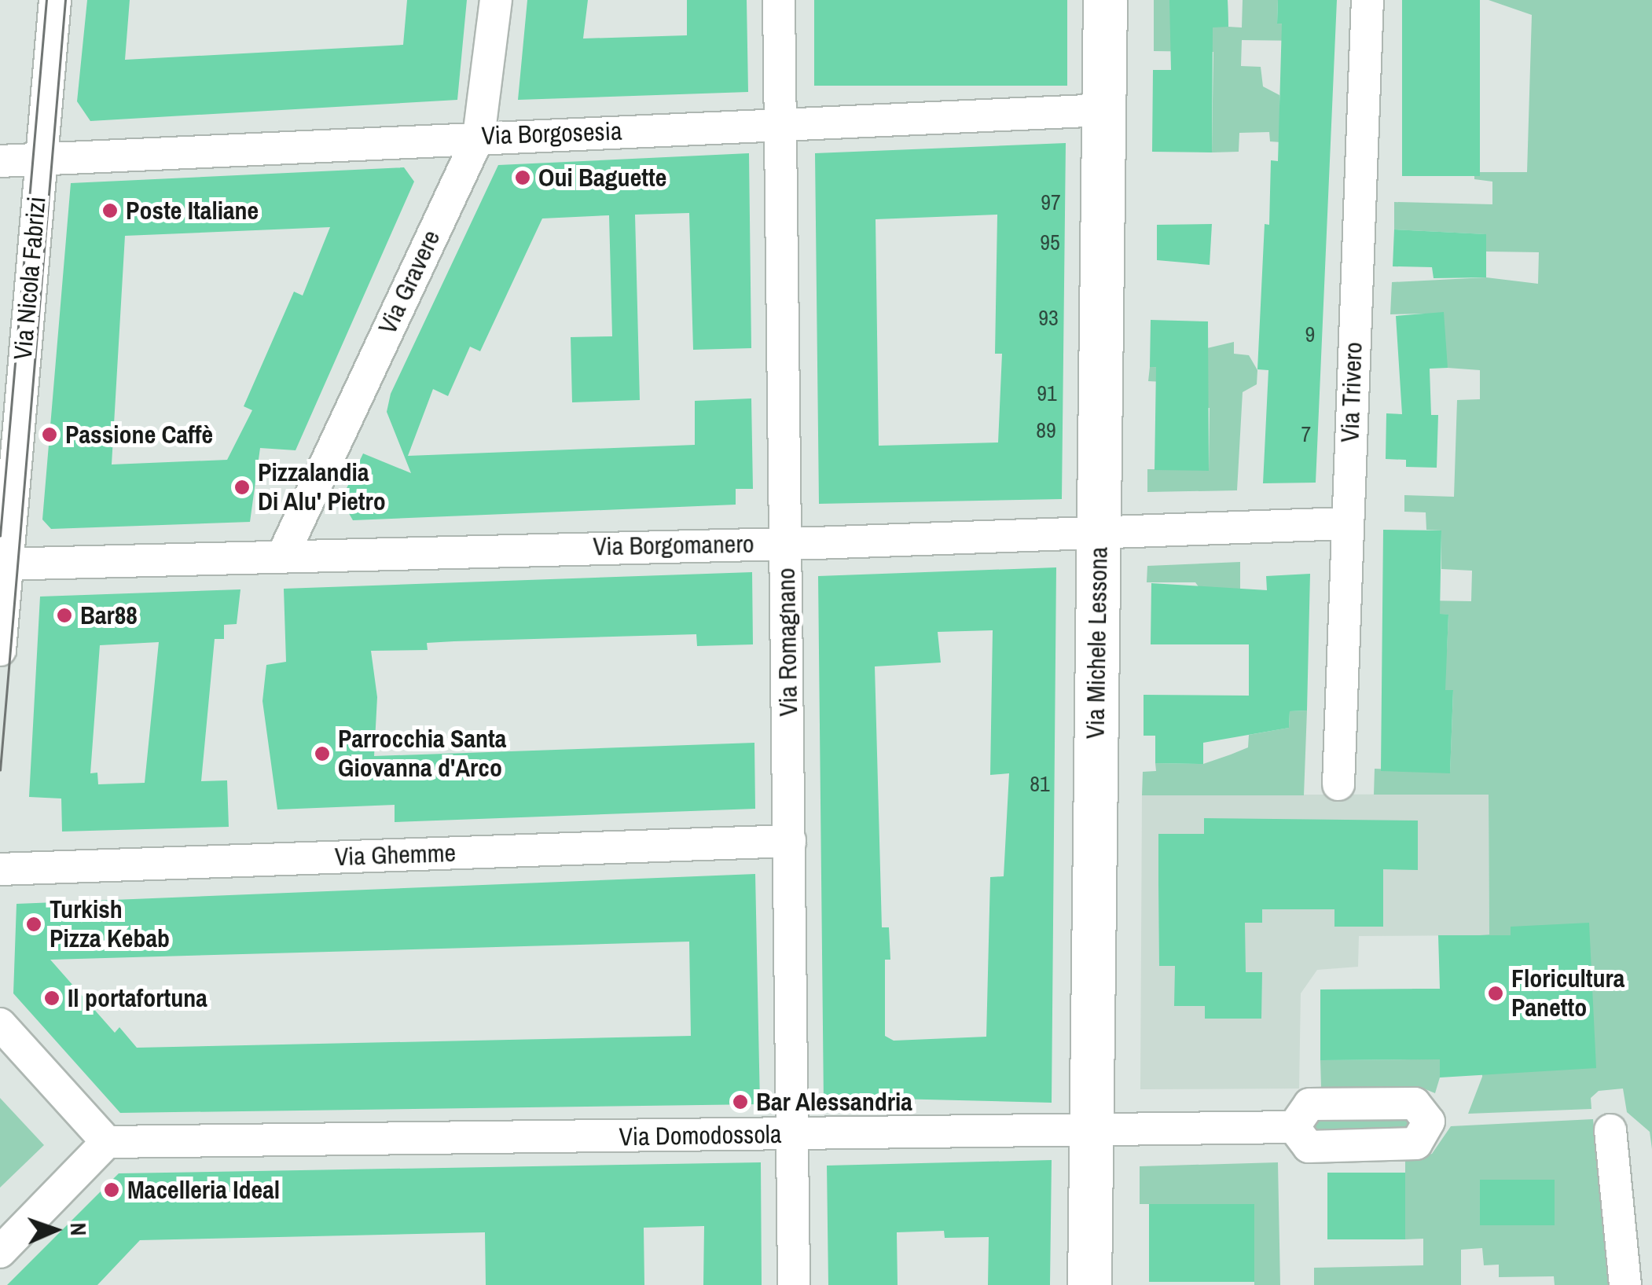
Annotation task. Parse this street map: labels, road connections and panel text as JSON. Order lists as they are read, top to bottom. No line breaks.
{"streets":{"street":["Via Borgosesia","Via Nicola Fabrizi","Via Gravere","Via Trivero","Via Borgomanero","Via Romagnano","Via Michele Lessona","Via Ghemme","Via Domodossola"]},"crossings":[["Via Borgosesia","Via Nicola Fabrizi"],["Via Borgosesia","Via Gravere"],["Via Borgosesia","Via Romagnano"],["Via Borgosesia","Via Michele Lessona"],["Via Nicola Fabrizi","Via Borgomanero"],["Via Gravere","Via Borgomanero"],["Via Trivero","Via Borgomanero"],["Via Borgomanero","Via Romagnano"],["Via Borgomanero","Via Michele Lessona"],["Via Romagnano","Via Ghemme"],["Via Romagnano","Via Domodossola"],["Via Michele Lessona","Via Domodossola"]],"places":["Oui Baguette","Poste Italiane","Passione Caffè","Pizzalandia Di Alu' Pietro","Bar88","Parrocchia Santa Giovanna d'Arco","Turkish Pizza Kebab","Floricultura Panetto","Il portafortuna","Bar Alessandria","Macelleria Ideal"],"house_numbers":["97","95","93","9","91","89","7","81"],"north":"right"}
